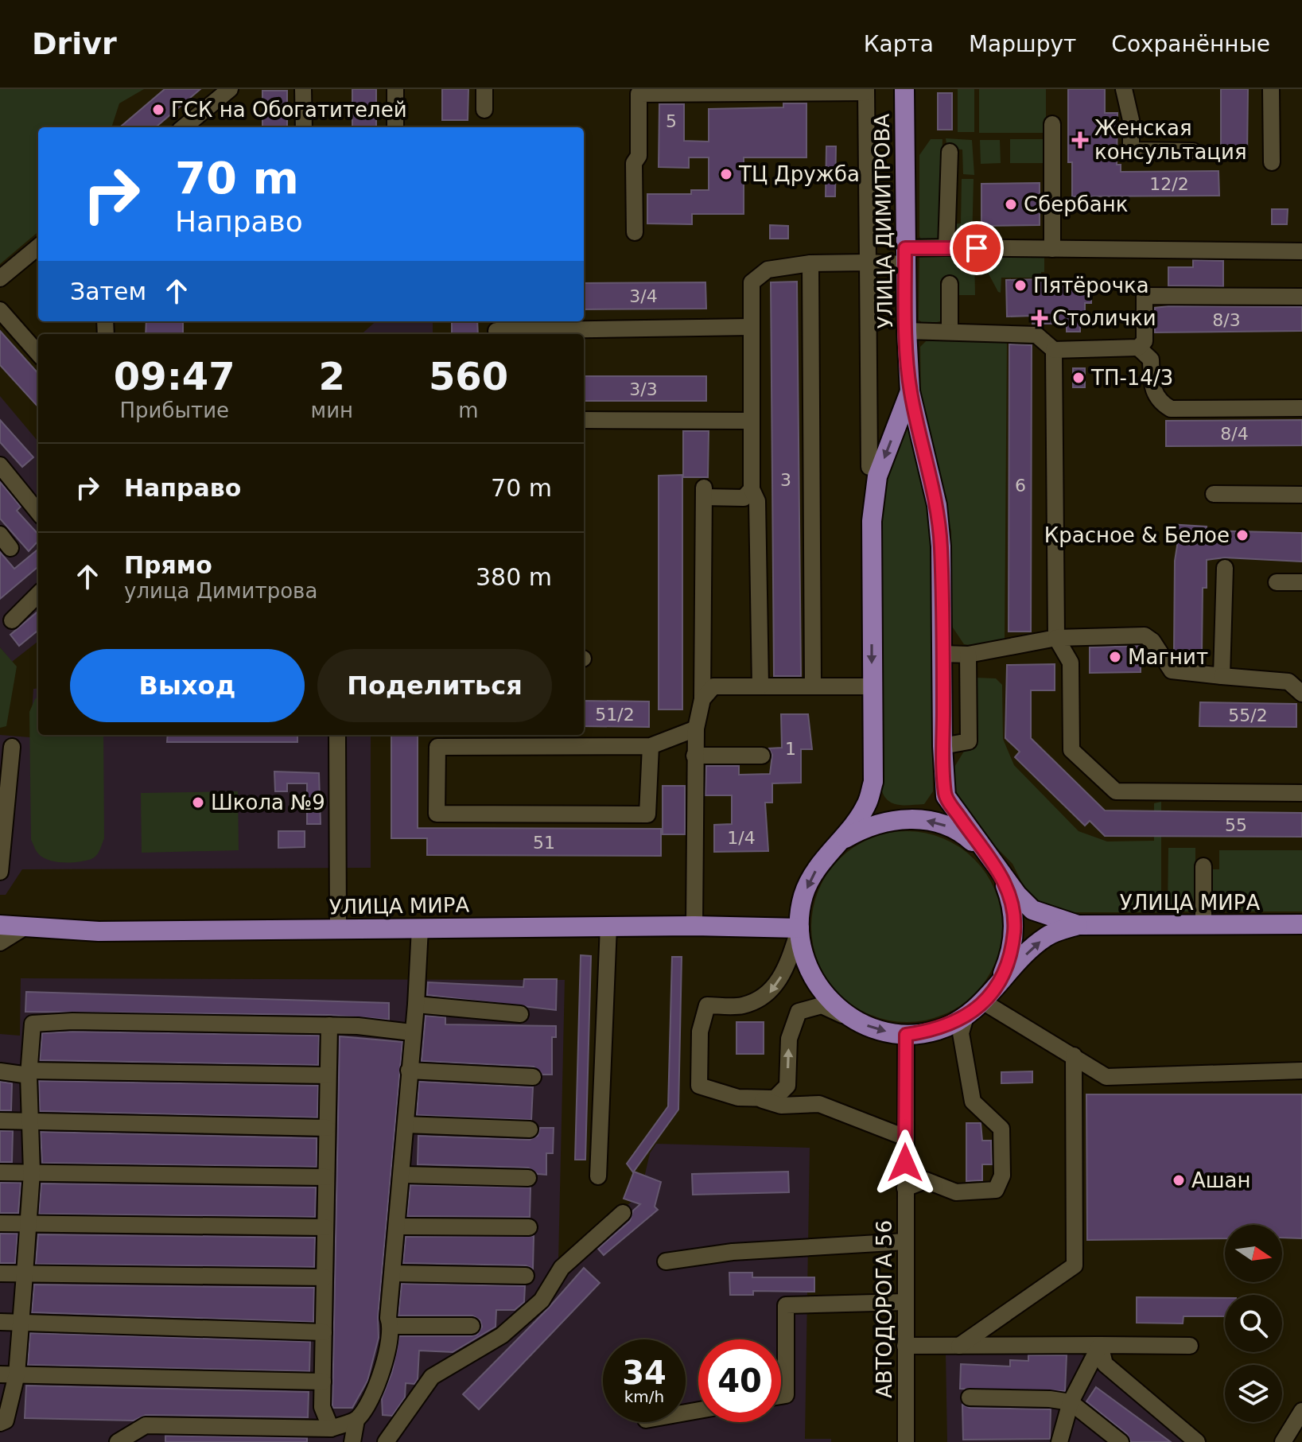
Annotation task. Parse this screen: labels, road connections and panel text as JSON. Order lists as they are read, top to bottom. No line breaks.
{"streets":{"main road":["УЛИЦА ДИМИТРОВА","УЛИЦА МИРА"],"street":["АВТОДОРОГА 56"]},"places":{"other":["ГСК на Обогатителей","ТЦ Дружба","Сбербанк","Пятёрочка","ТП-14/3","Красное & Белое","Магнит","Школа №9","Ашан"],"health":["Женская консультация","Столички"]},"house_numbers":["5","12/2","3/4","8/3","3/3","8/4","3","6","51/2","55/2","1","55","1/4","51"],"north":"right","page":{"header":"Drivr","nav":["Карта","Маршрут","Сохранённые"],"turn":["70 m","Направо"],"then":"Затем","eta":["09:47","Прибытие","2","мин","560","m"],"list":[{"name":"Направо","value":"70 m"},{"name":"Прямо","note":"улица Димитрова","value":"380 m"}],"buttons":["Выход","Поделиться"],"speed":"34 km/h","limit":"40"}}
